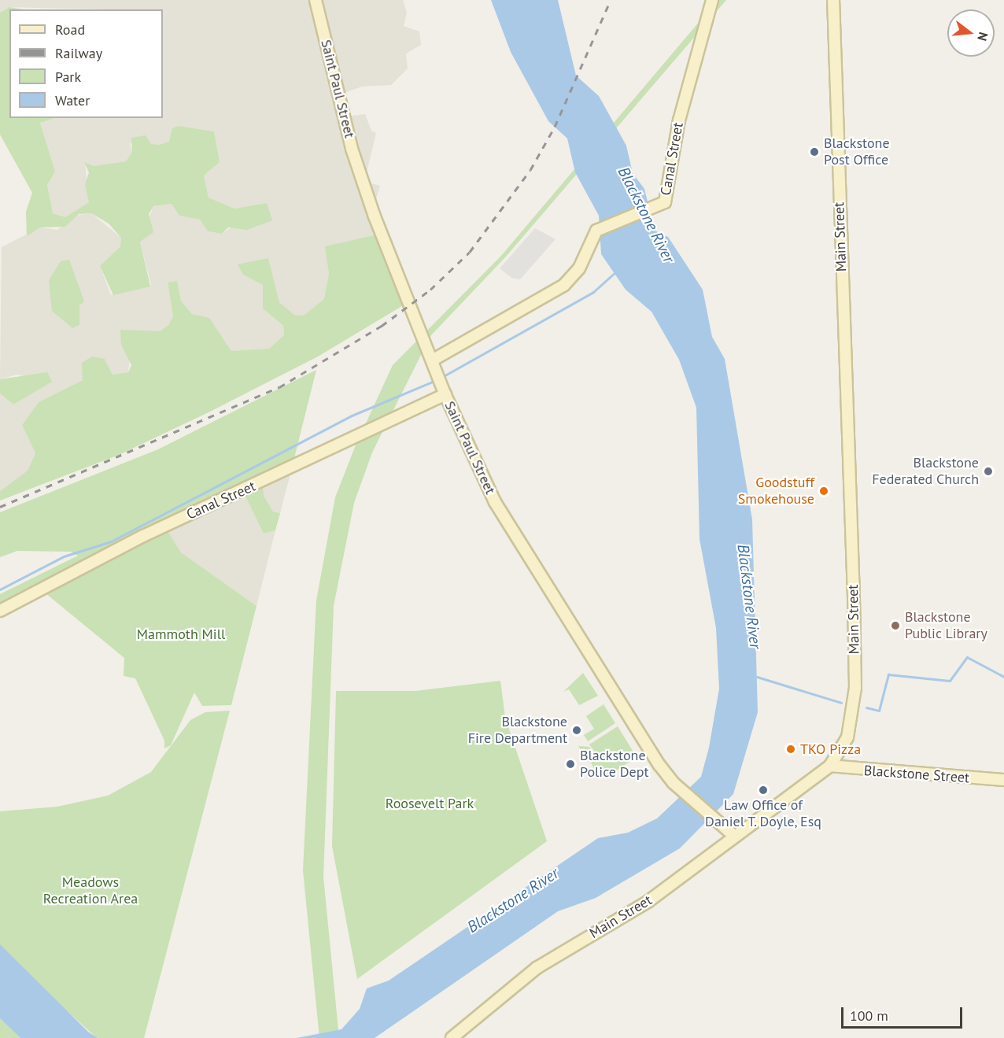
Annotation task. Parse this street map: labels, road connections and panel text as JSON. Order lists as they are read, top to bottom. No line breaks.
{"streets":{"main road":["Saint Paul Street","Canal Street","Main Street","Blackstone Street"]},"crossings":[["Saint Paul Street","Canal Street"],["Saint Paul Street","Main Street"],["Main Street","Blackstone Street"]],"water":["Blackstone River"],"parks":["Mammoth Mill","Roosevelt Park","Meadows Recreation Area"],"places":["Blackstone Post Office","Blackstone Federated Church","Goodstuff Smokehouse","Blackstone Public Library","Blackstone Fire Department","TKO Pizza","Blackstone Police Dept","Law Office of Daniel T. Doyle, Esq"],"legend":["Road","Railway","Park","Water"],"scale_bar":"100 m","north":"right"}
